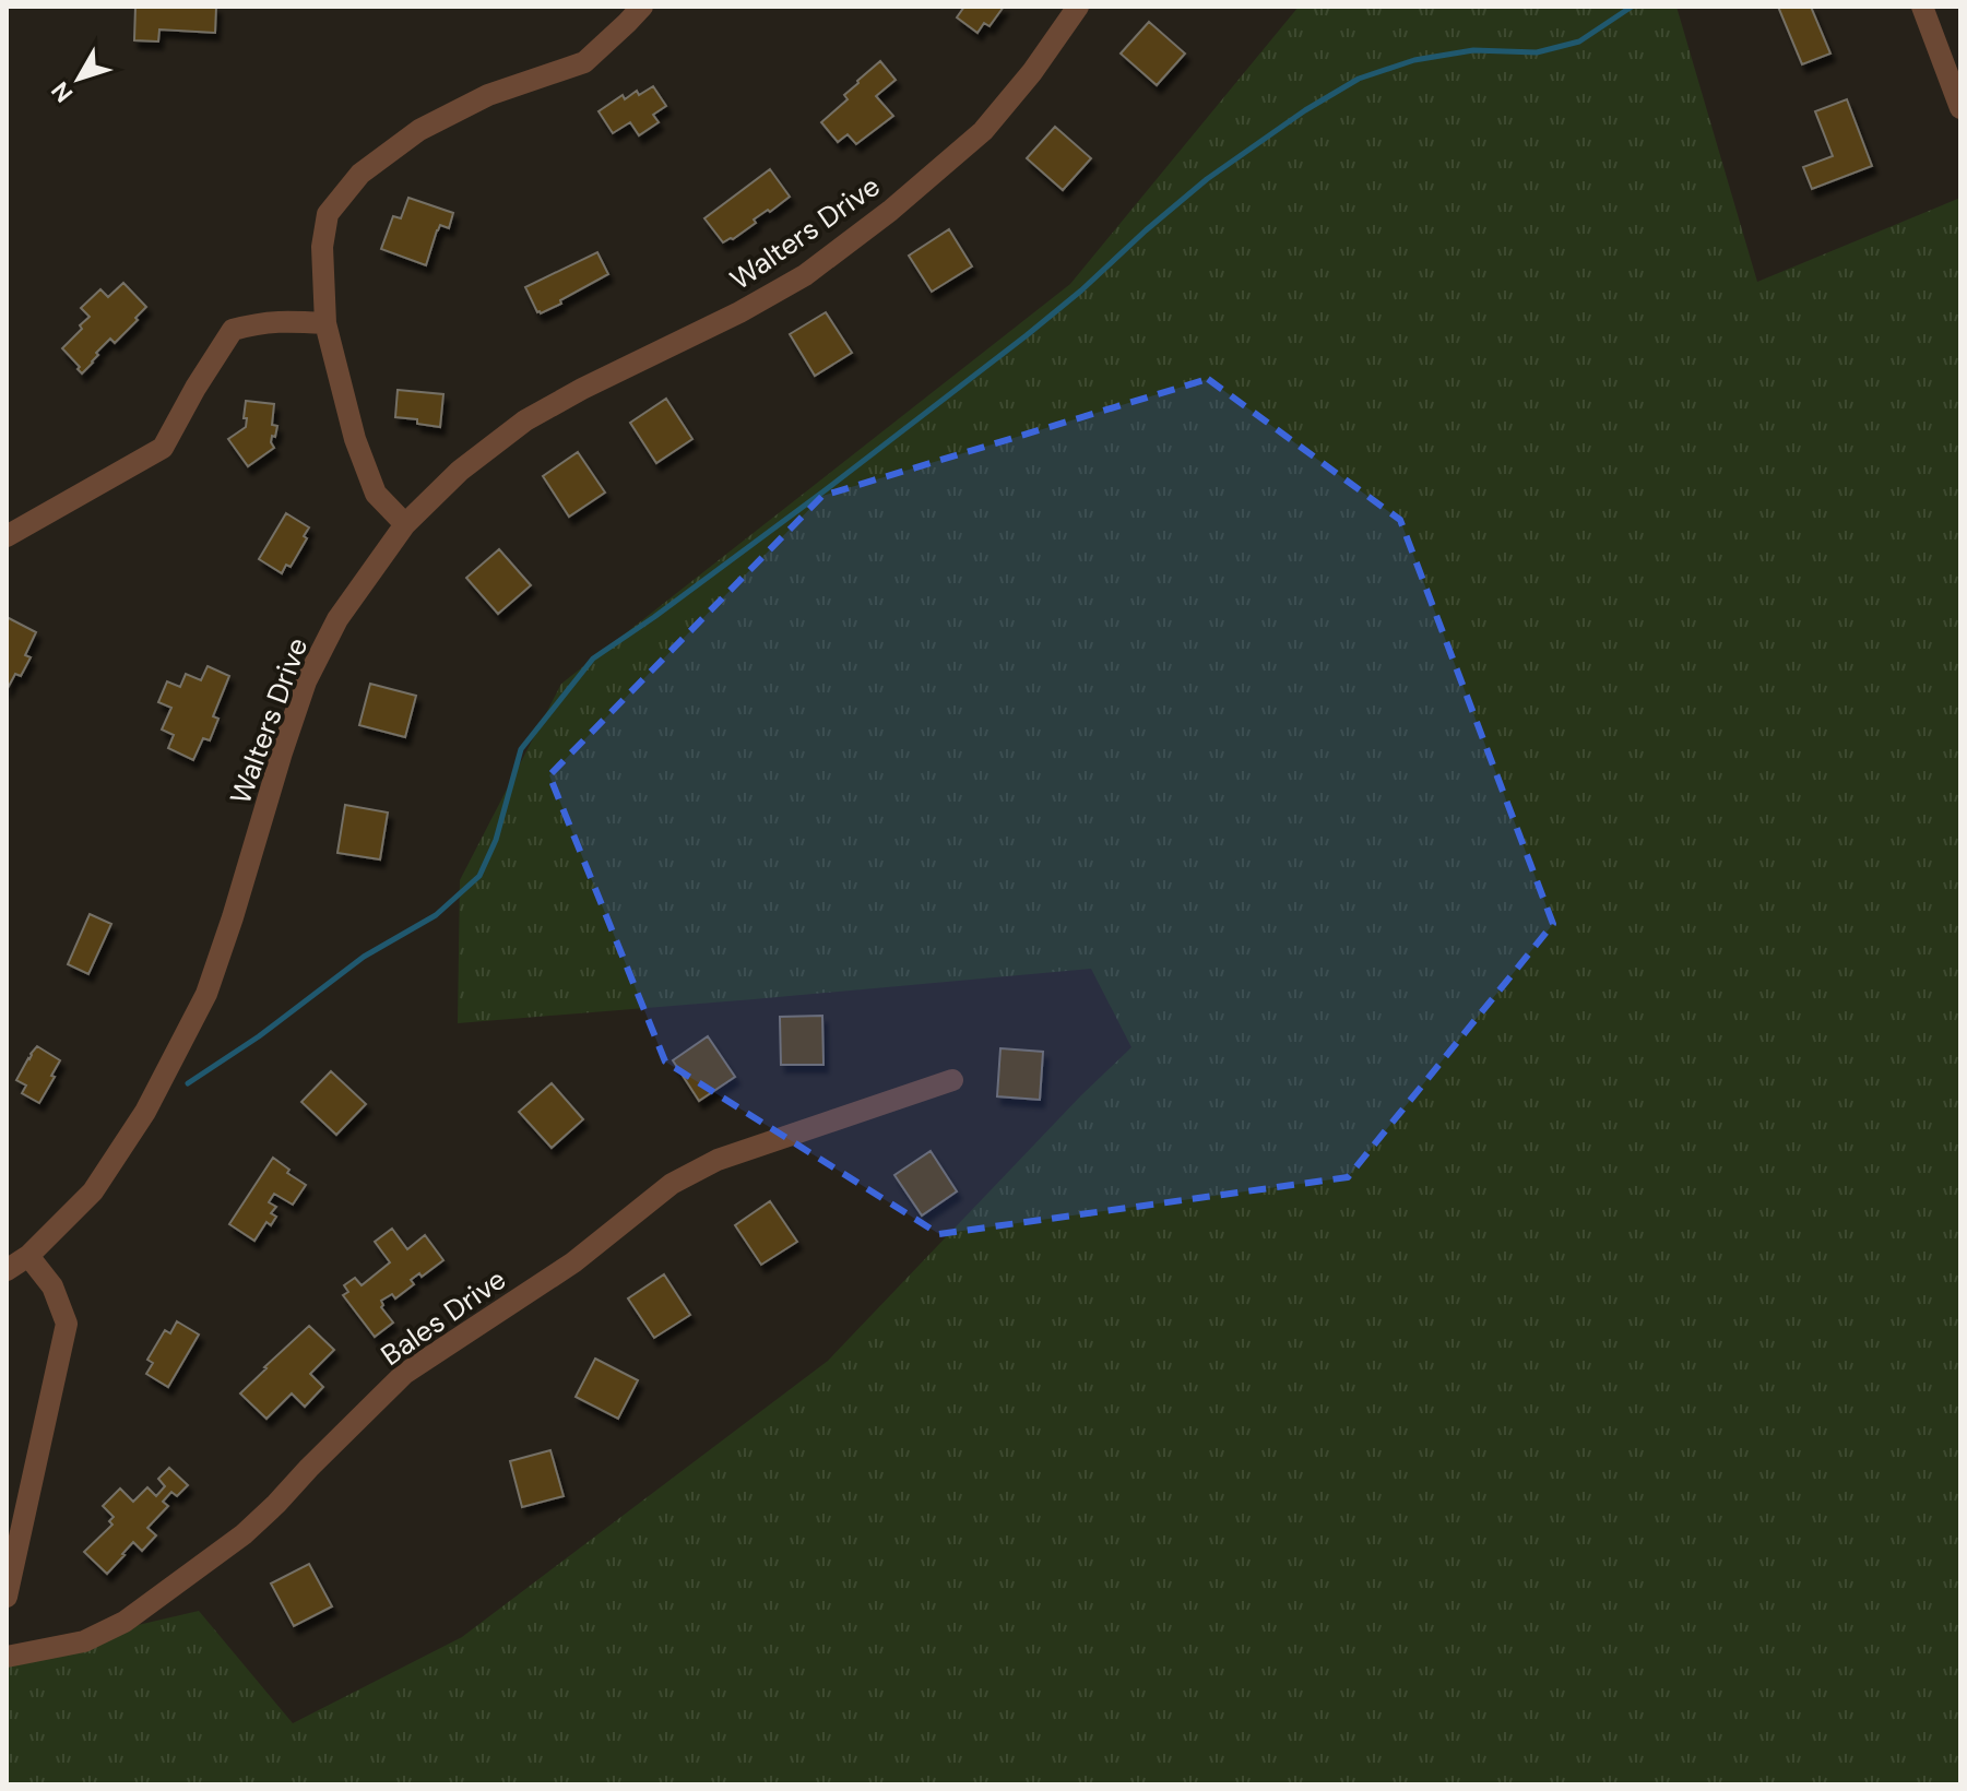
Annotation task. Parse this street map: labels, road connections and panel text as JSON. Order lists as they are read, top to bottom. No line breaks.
{"streets":{"street":["Walters Drive","Bales Drive"]},"north":"bottom left"}
